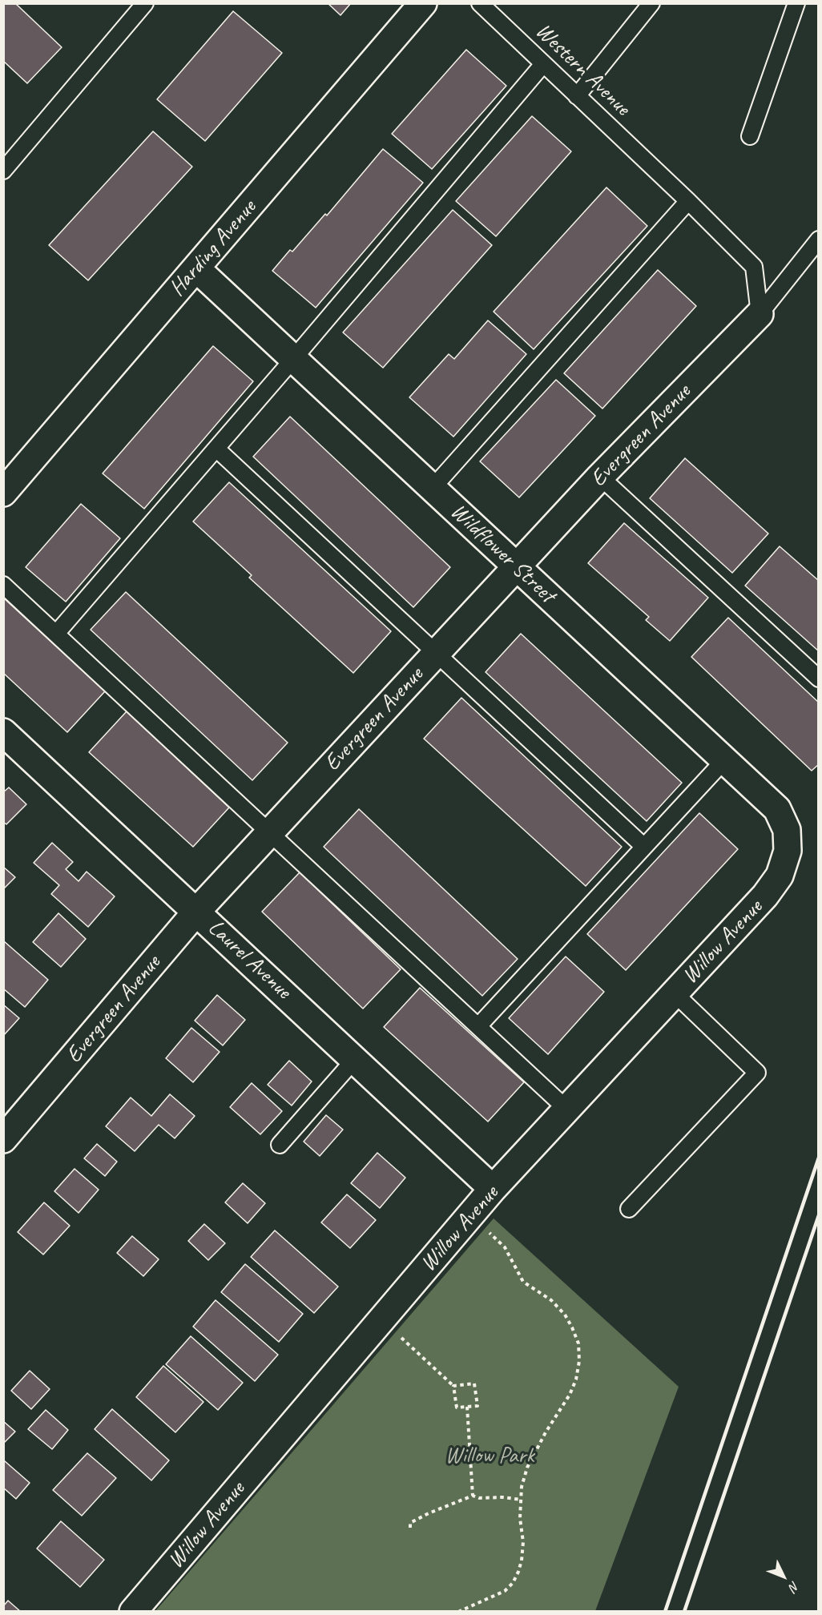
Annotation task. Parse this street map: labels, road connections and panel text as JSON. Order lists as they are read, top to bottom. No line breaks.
{"streets":{"street":["Harding Avenue","Evergreen Avenue","Wildflower Street","Willow Avenue","Laurel Avenue"],"lane":["Western Avenue"]},"crossings":[["Western Avenue","Evergreen Avenue"],["Harding Avenue","Wildflower Street"],["Evergreen Avenue","Wildflower Street"],["Evergreen Avenue","Laurel Avenue"],["Wildflower Street","Willow Avenue"],["Willow Avenue","Laurel Avenue"]],"parks":["Willow Park"],"north":"bottom right"}
